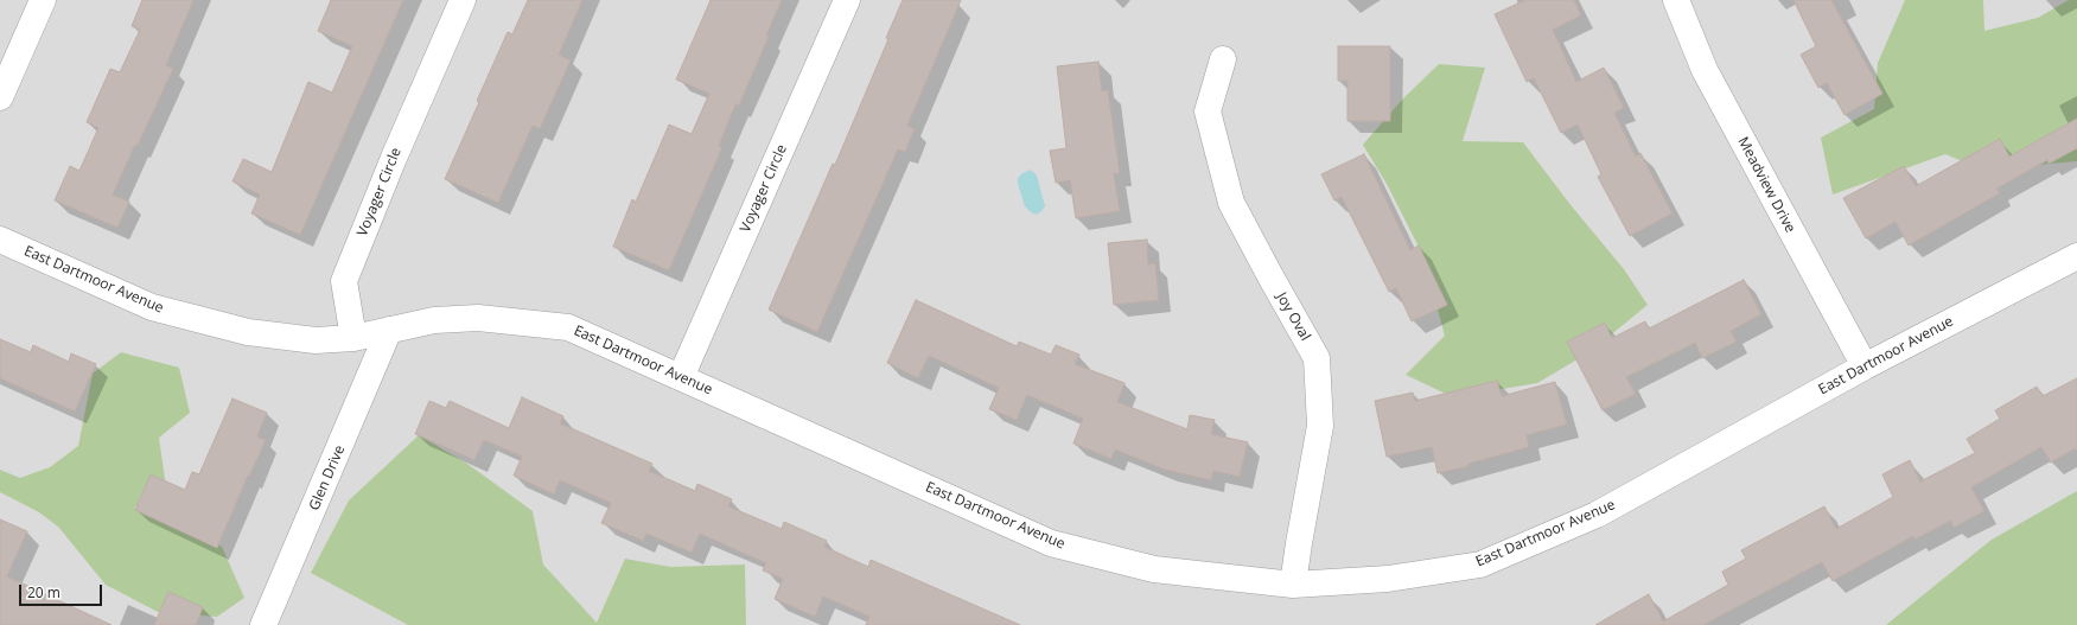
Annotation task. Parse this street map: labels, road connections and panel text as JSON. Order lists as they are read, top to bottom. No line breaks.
{"streets":{"street":["Meadview Drive","Voyager Circle","East Dartmoor Avenue","Joy Oval","Glen Drive"]},"crossings":[["Meadview Drive","East Dartmoor Avenue"],["Voyager Circle","East Dartmoor Avenue"],["East Dartmoor Avenue","Joy Oval"],["East Dartmoor Avenue","Glen Drive"]],"scale_bar":"20 m"}
